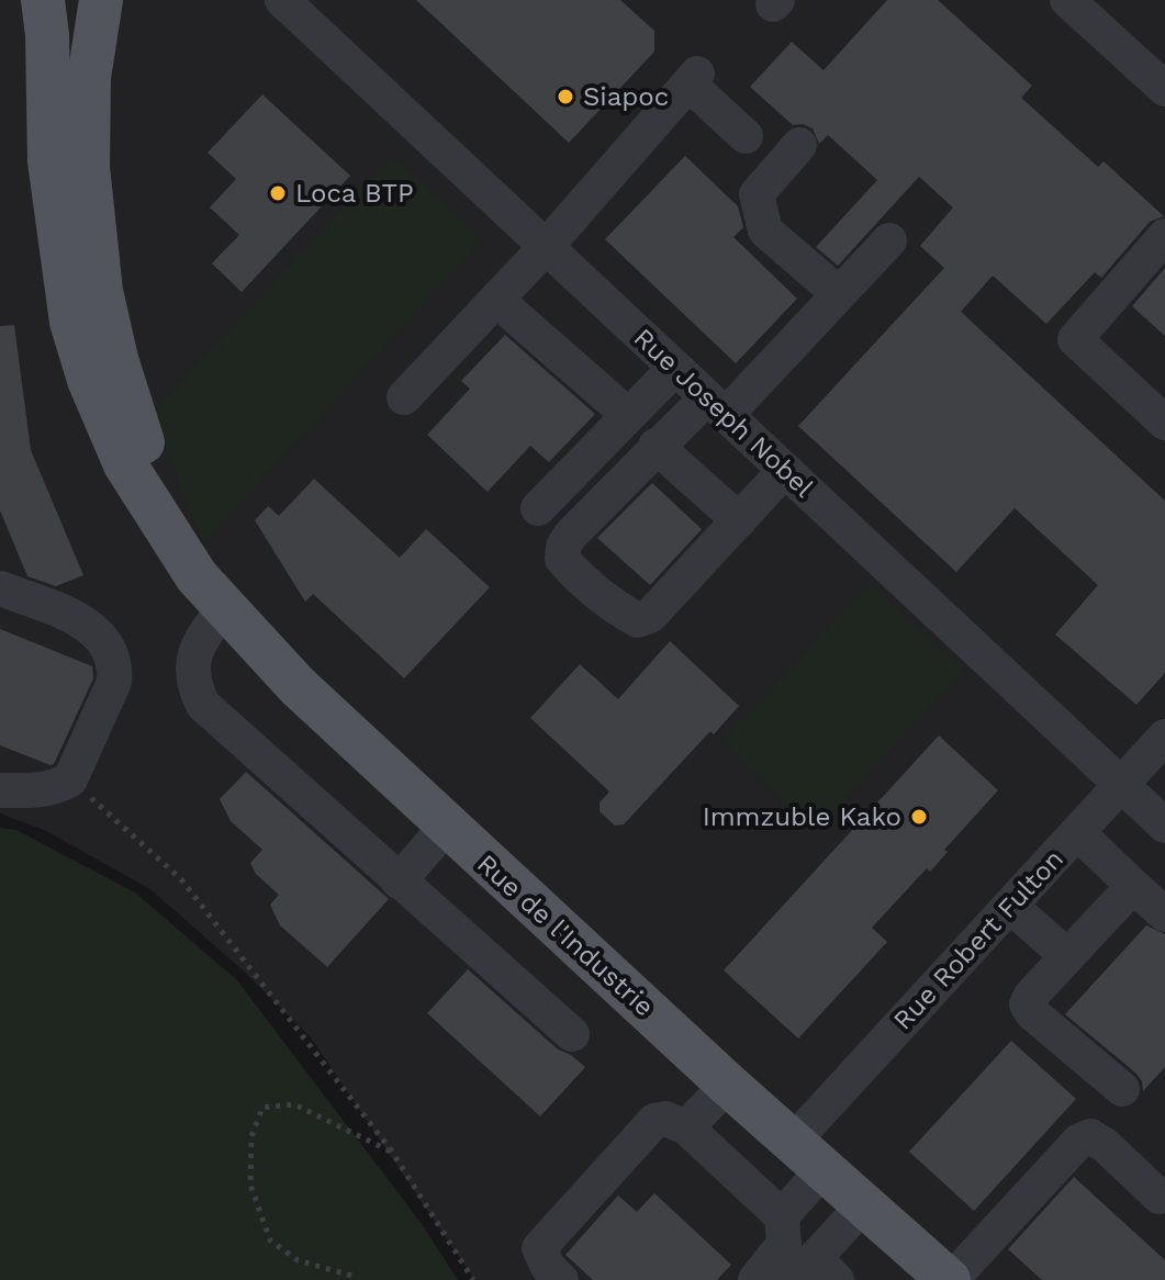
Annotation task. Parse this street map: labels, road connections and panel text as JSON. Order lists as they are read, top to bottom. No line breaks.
{"streets":{"main road":["Rue de l'Industrie"],"street":["Rue Joseph Nobel","Rue Robert Fulton"]},"crossings":[["Rue Joseph Nobel","Rue Robert Fulton"],["Rue de l'Industrie","Rue Robert Fulton"]],"places":["Siapoc","Loca BTP","Immzuble Kako"]}
